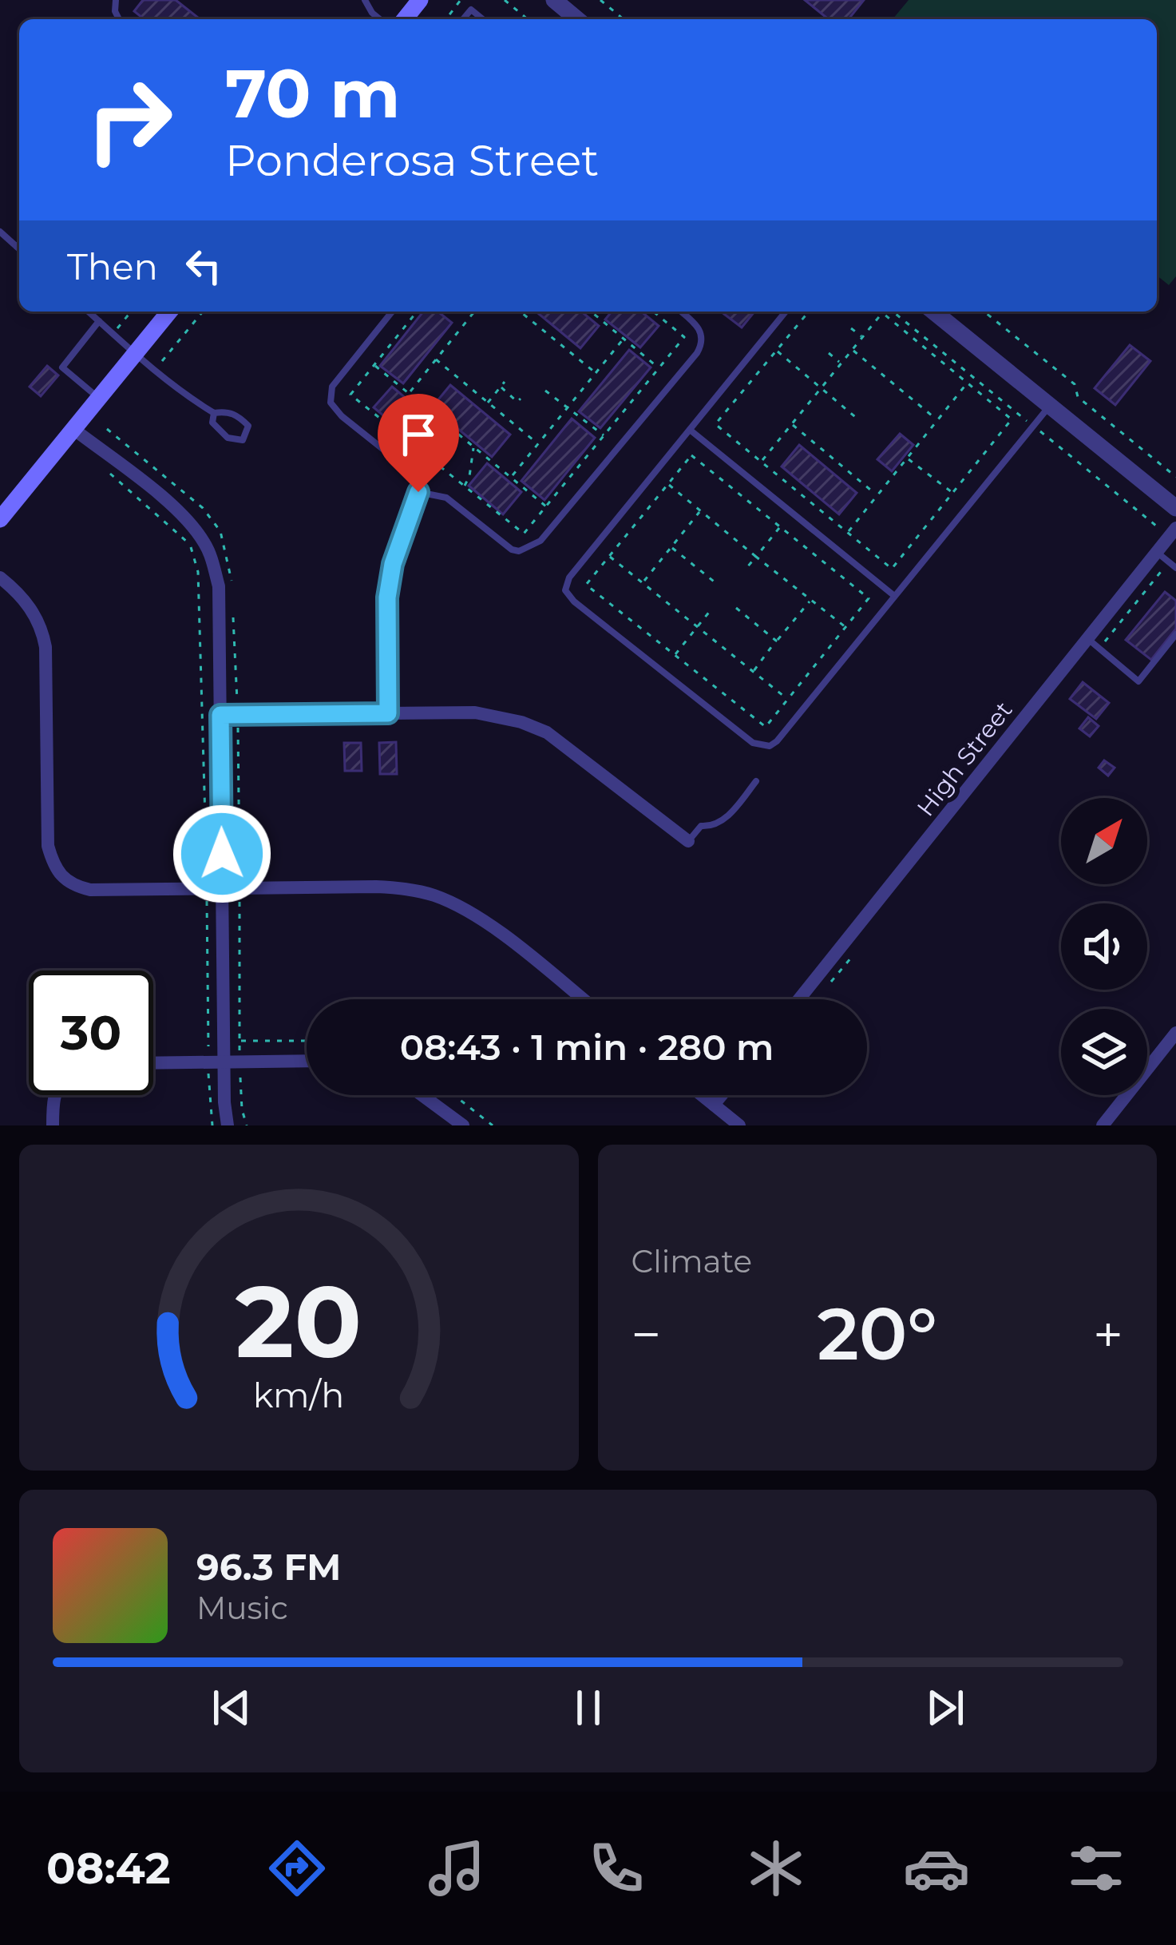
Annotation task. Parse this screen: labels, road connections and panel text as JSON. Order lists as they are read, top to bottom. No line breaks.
{"streets":{"street":["High Street"]},"north":"top right","page":{"turn":["70 m","Ponderosa Street"],"then":"Then","limit":"30","trip":"08:43 · 1 min · 280 m","tile":"Climate","heat":["−","20°","+"],"song":["96.3 FM","Music"],"tabs":"08:42","gauge":["20","km/h"]}}
